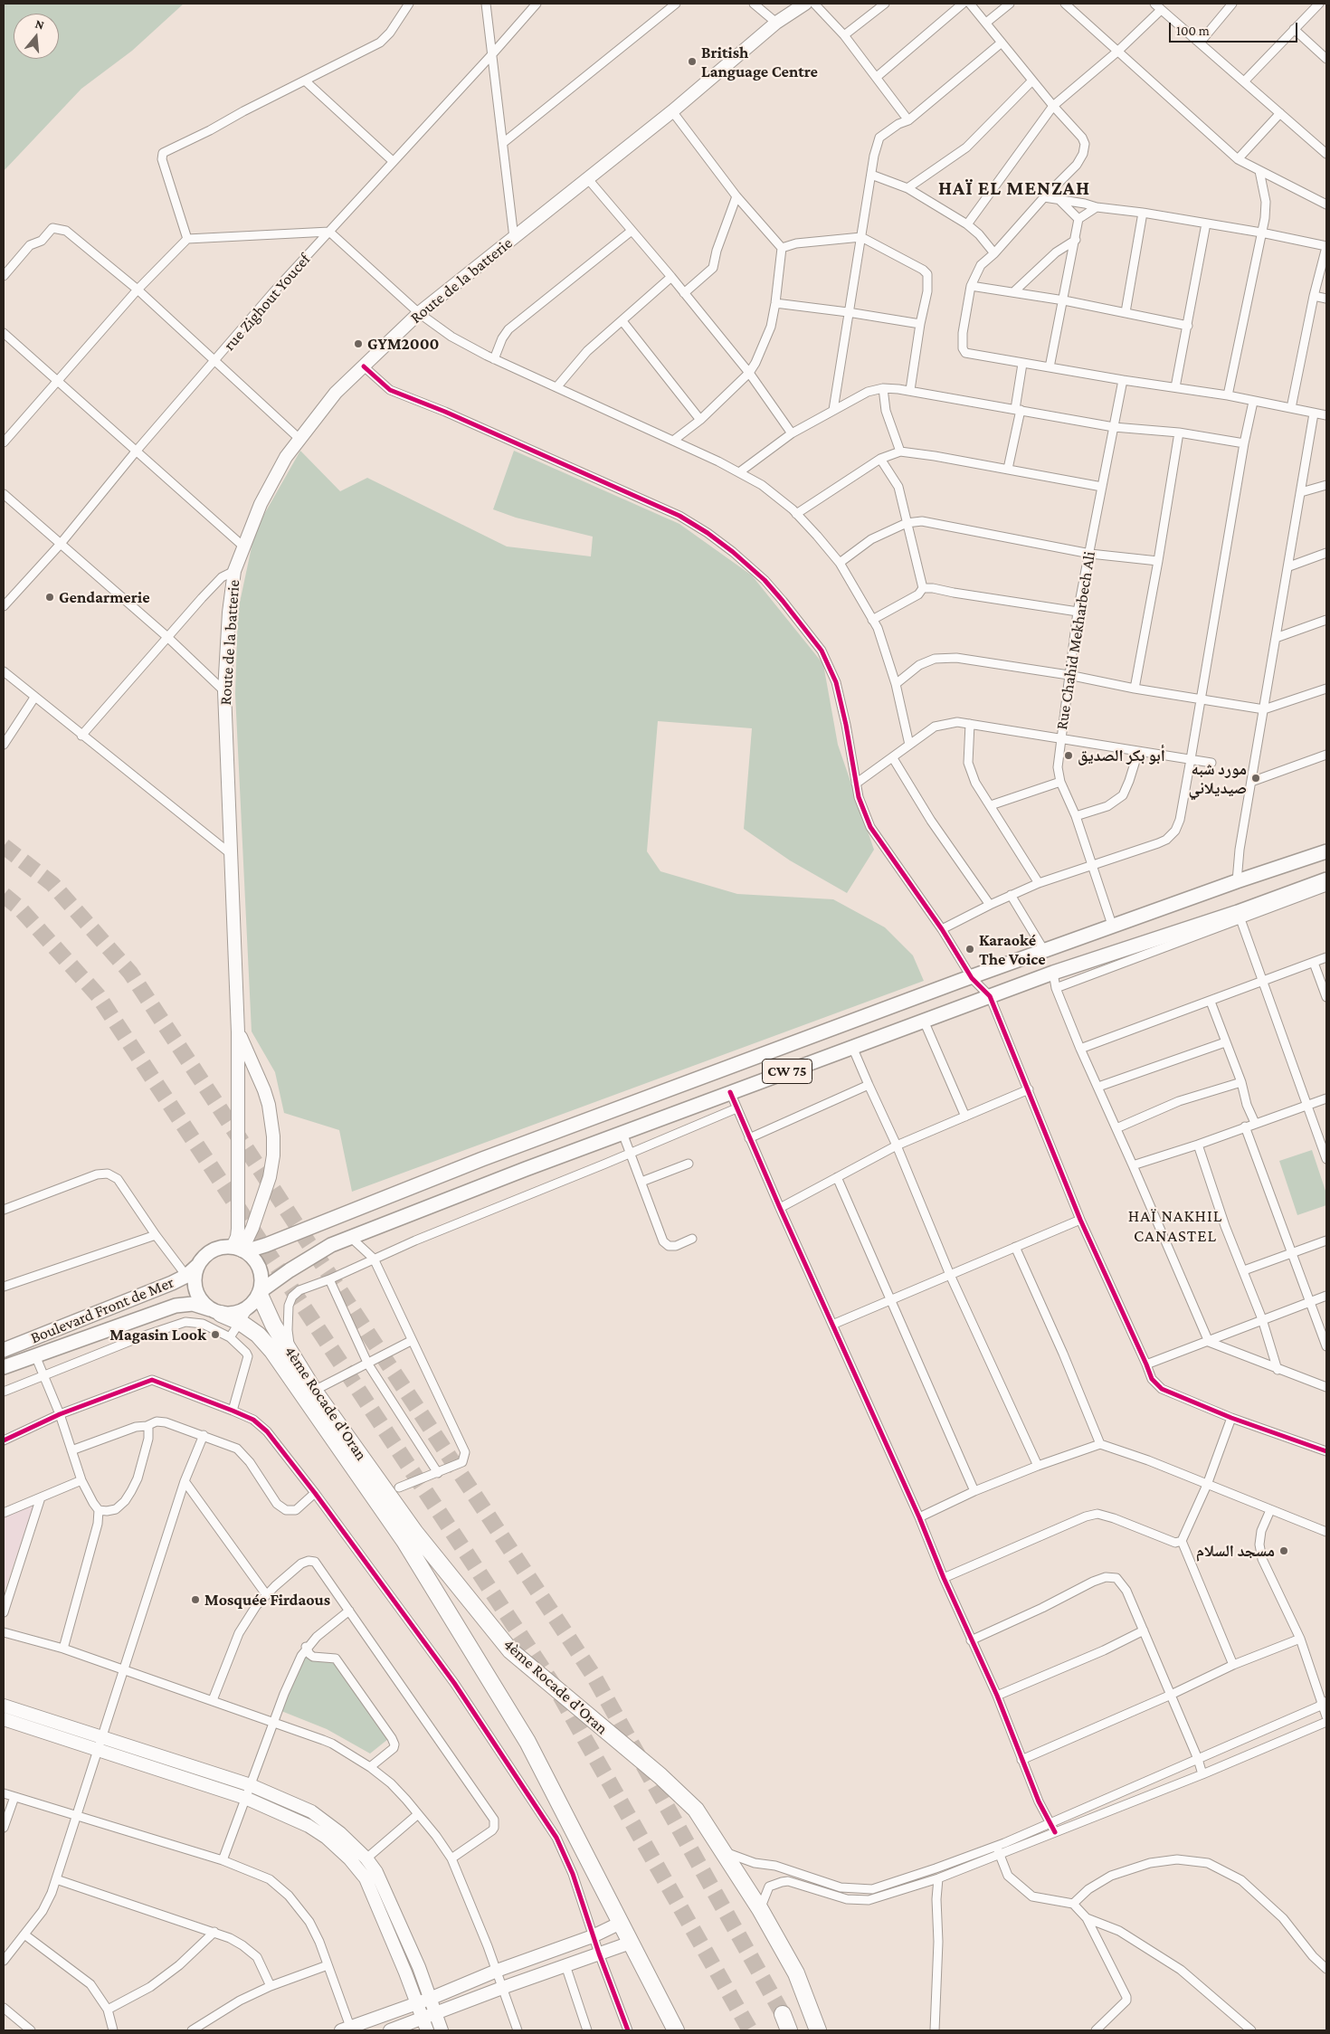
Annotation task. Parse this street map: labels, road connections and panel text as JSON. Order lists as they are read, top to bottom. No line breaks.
{"streets":{"highway":["4ème Rocade d'Oran"],"main road":["Route de la batterie","CW 75","Boulevard Front de Mer"],"street":["rue Zighout Youcef","Rue Chahid Mekharbech Ali"]},"crossings":[["Route de la batterie","CW 75"],["Route de la batterie","Boulevard Front de Mer"],["Route de la batterie","4ème Rocade d'Oran"],["CW 75","Boulevard Front de Mer"],["CW 75","4ème Rocade d'Oran"],["Boulevard Front de Mer","4ème Rocade d'Oran"]],"districts":["HAÏ EL MENZAH","HAÏ NAKHIL CANASTEL"],"places":["British Language Centre","GYM2000","Gendarmerie","أبو بكر الصديق","مورد شبه صيديلاني","Karaoké The Voice","Magasin Look","مسجد السلام","Mosquée Firdaous"],"scale_bar":"100 m","north":"top"}
